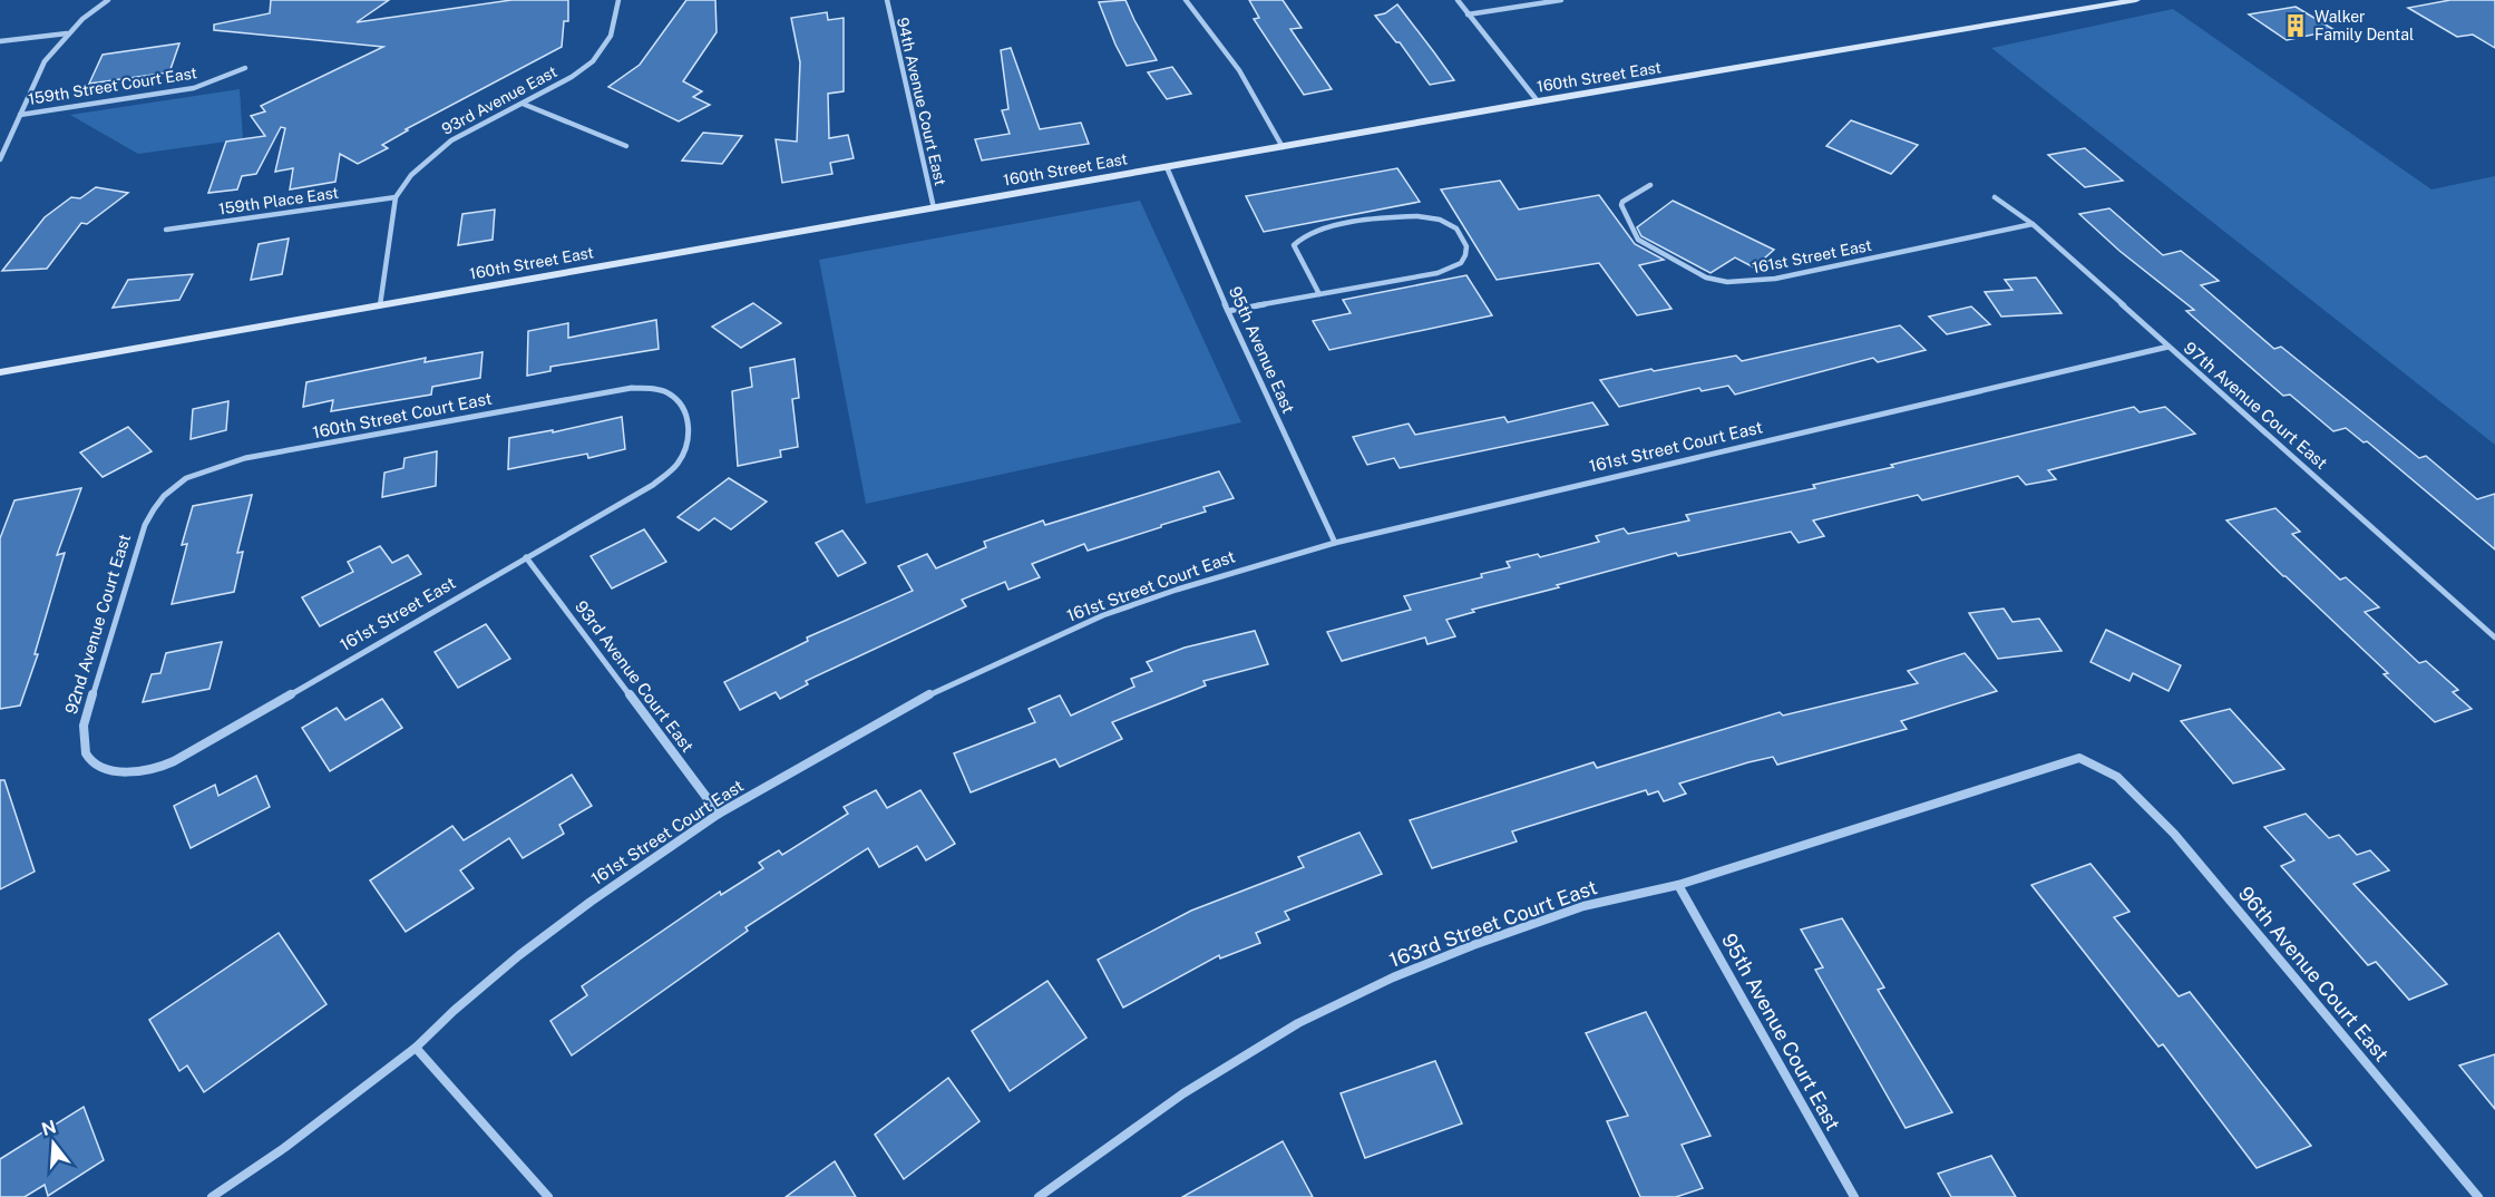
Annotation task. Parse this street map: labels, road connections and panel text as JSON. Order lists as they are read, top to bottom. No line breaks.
{"streets":{"main road":["160th Street East"],"street":["159th Street Court East","93rd Avenue East","94th Avenue Court East","159th Place East","161st Street East","95th Avenue East","97th Avenue Court East","160th Street Court East","161st Street Court East","92nd Avenue Court East","93rd Avenue Court East","163rd Street Court East","96th Avenue Court East","95th Avenue Court East"]},"crossings":[["160th Street East","93rd Avenue East"],["160th Street East","94th Avenue Court East"],["160th Street East","95th Avenue East"],["93rd Avenue East","159th Place East"],["161st Street East","97th Avenue Court East"],["161st Street East","160th Street Court East"],["161st Street East","92nd Avenue Court East"],["161st Street East","93rd Avenue Court East"],["95th Avenue East","161st Street Court East"],["97th Avenue Court East","161st Street Court East"],["160th Street Court East","92nd Avenue Court East"],["161st Street Court East","93rd Avenue Court East"],["163rd Street Court East","96th Avenue Court East"],["163rd Street Court East","95th Avenue Court East"]],"places":{"building":["Walker Family Dental"]},"north":"top"}
